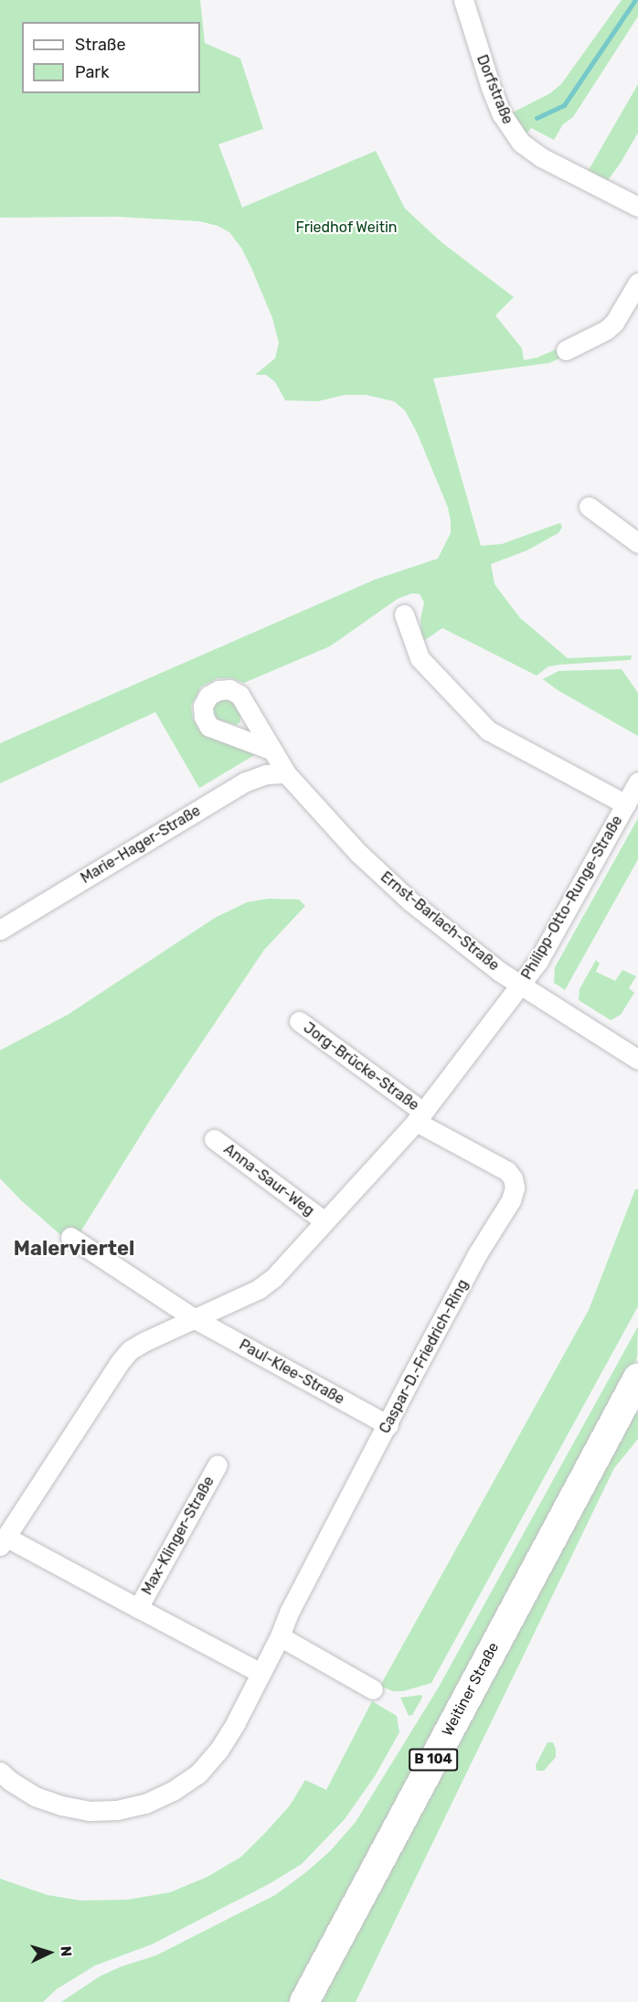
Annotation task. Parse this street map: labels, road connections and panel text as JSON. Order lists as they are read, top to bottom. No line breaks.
{"streets":{"main road":["Weitiner Straße","B 104"],"street":["Dorfstraße","Marie-Hager-Straße","Philipp-Otto-Runge-Straße","Ernst-Barlach-Straße","Jorg-Brücke-Straße","Anna-Saur-Weg","Caspar-D.-Friedrich-Ring","Paul-Klee-Straße","Max-Klinger-Straße"]},"crossings":[["Marie-Hager-Straße","Ernst-Barlach-Straße"],["Philipp-Otto-Runge-Straße","Ernst-Barlach-Straße"],["Jorg-Brücke-Straße","Caspar-D.-Friedrich-Ring"],["Caspar-D.-Friedrich-Ring","Paul-Klee-Straße"],["Caspar-D.-Friedrich-Ring","Max-Klinger-Straße"]],"districts":["Malerviertel"],"parks":["Friedhof Weitin"],"legend":["Straße","Park"],"north":"right"}
